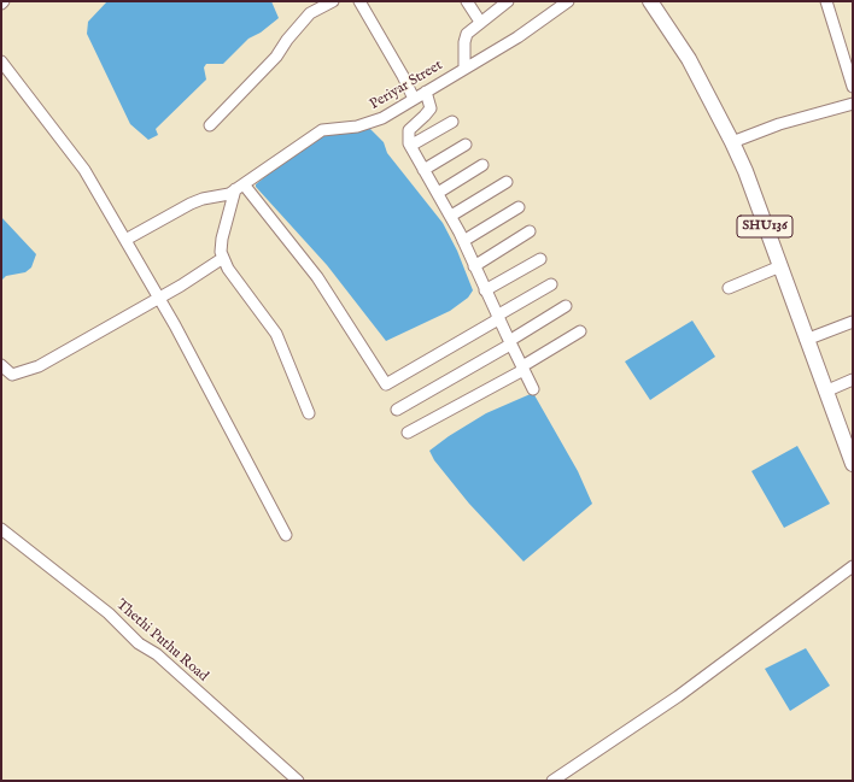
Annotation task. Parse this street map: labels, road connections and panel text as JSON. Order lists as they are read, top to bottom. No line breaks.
{"streets":{"main road":["SHU136"],"street":["Periyar Street","Thethi Puthu Road"]}}
